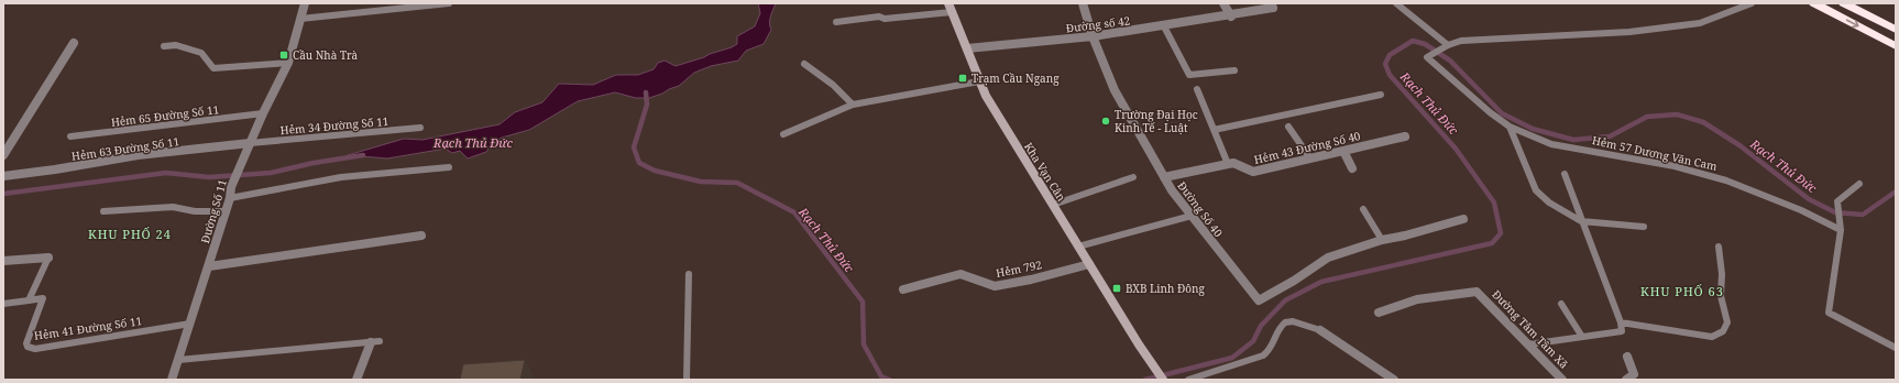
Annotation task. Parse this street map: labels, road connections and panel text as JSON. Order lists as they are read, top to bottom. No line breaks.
{"streets":{"main road":["Kha Vạn Cân"],"street":["Đường số 42","Hẻm 43 Đường Số 40","Hẻm 63 Đường Số 11","Đường Số 40","Đường Số 11","Hẻm 792","Đường Tâm Tâm Xã"],"lane":["Hẻm 65 Đường Số 11","Hẻm 34 Đường Số 11","Hẻm 57 Dương Văn Cam","Hẻm 41 Đường Số 11"]},"crossings":[["Đường số 42","Kha Vạn Cân"],["Đường số 42","Đường Số 40"],["Hẻm 65 Đường Số 11","Đường Số 11"],["Hẻm 34 Đường Số 11","Hẻm 63 Đường Số 11"],["Hẻm 34 Đường Số 11","Đường Số 11"],["Hẻm 63 Đường Số 11","Đường Số 11"],["Kha Vạn Cân","Hẻm 792"],["Đường Số 11","Hẻm 41 Đường Số 11"]],"districts":["KHU PHỐ 24","KHU PHỐ 63"],"water":["Rạch Thủ Đức"],"places":{"transit":["Cầu Nhà Trà","Trạm Cầu Ngang","BXB Linh Đông"],"other":["Trường Đại Học Kinh Tế - Luật"]}}
